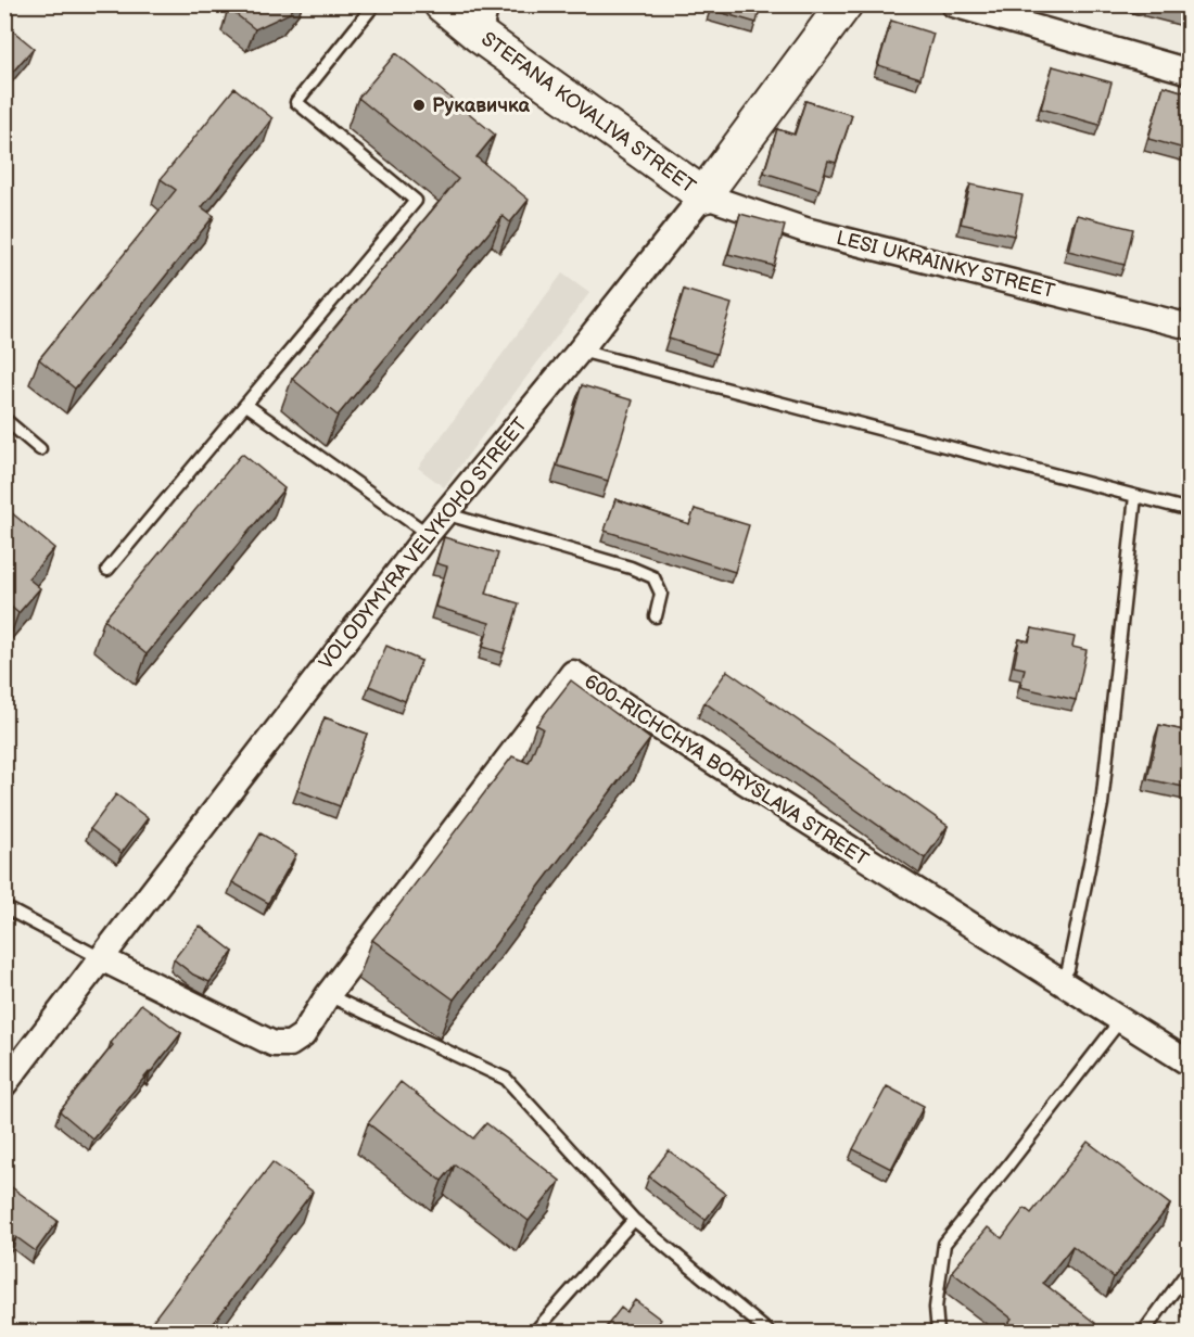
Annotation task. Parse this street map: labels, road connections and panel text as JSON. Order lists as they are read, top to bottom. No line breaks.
{"streets":{"street":["STEFANA KOVALIVA STREET","LESI UKRAINKY STREET","VOLODYMYRA VELYKOHO STREET","600-RICHCHYA BORYSLAVA STREET"]},"crossings":[["STEFANA KOVALIVA STREET","LESI UKRAINKY STREET"],["STEFANA KOVALIVA STREET","VOLODYMYRA VELYKOHO STREET"],["LESI UKRAINKY STREET","VOLODYMYRA VELYKOHO STREET"],["VOLODYMYRA VELYKOHO STREET","600-RICHCHYA BORYSLAVA STREET"]],"places":["Рукавичка"]}
